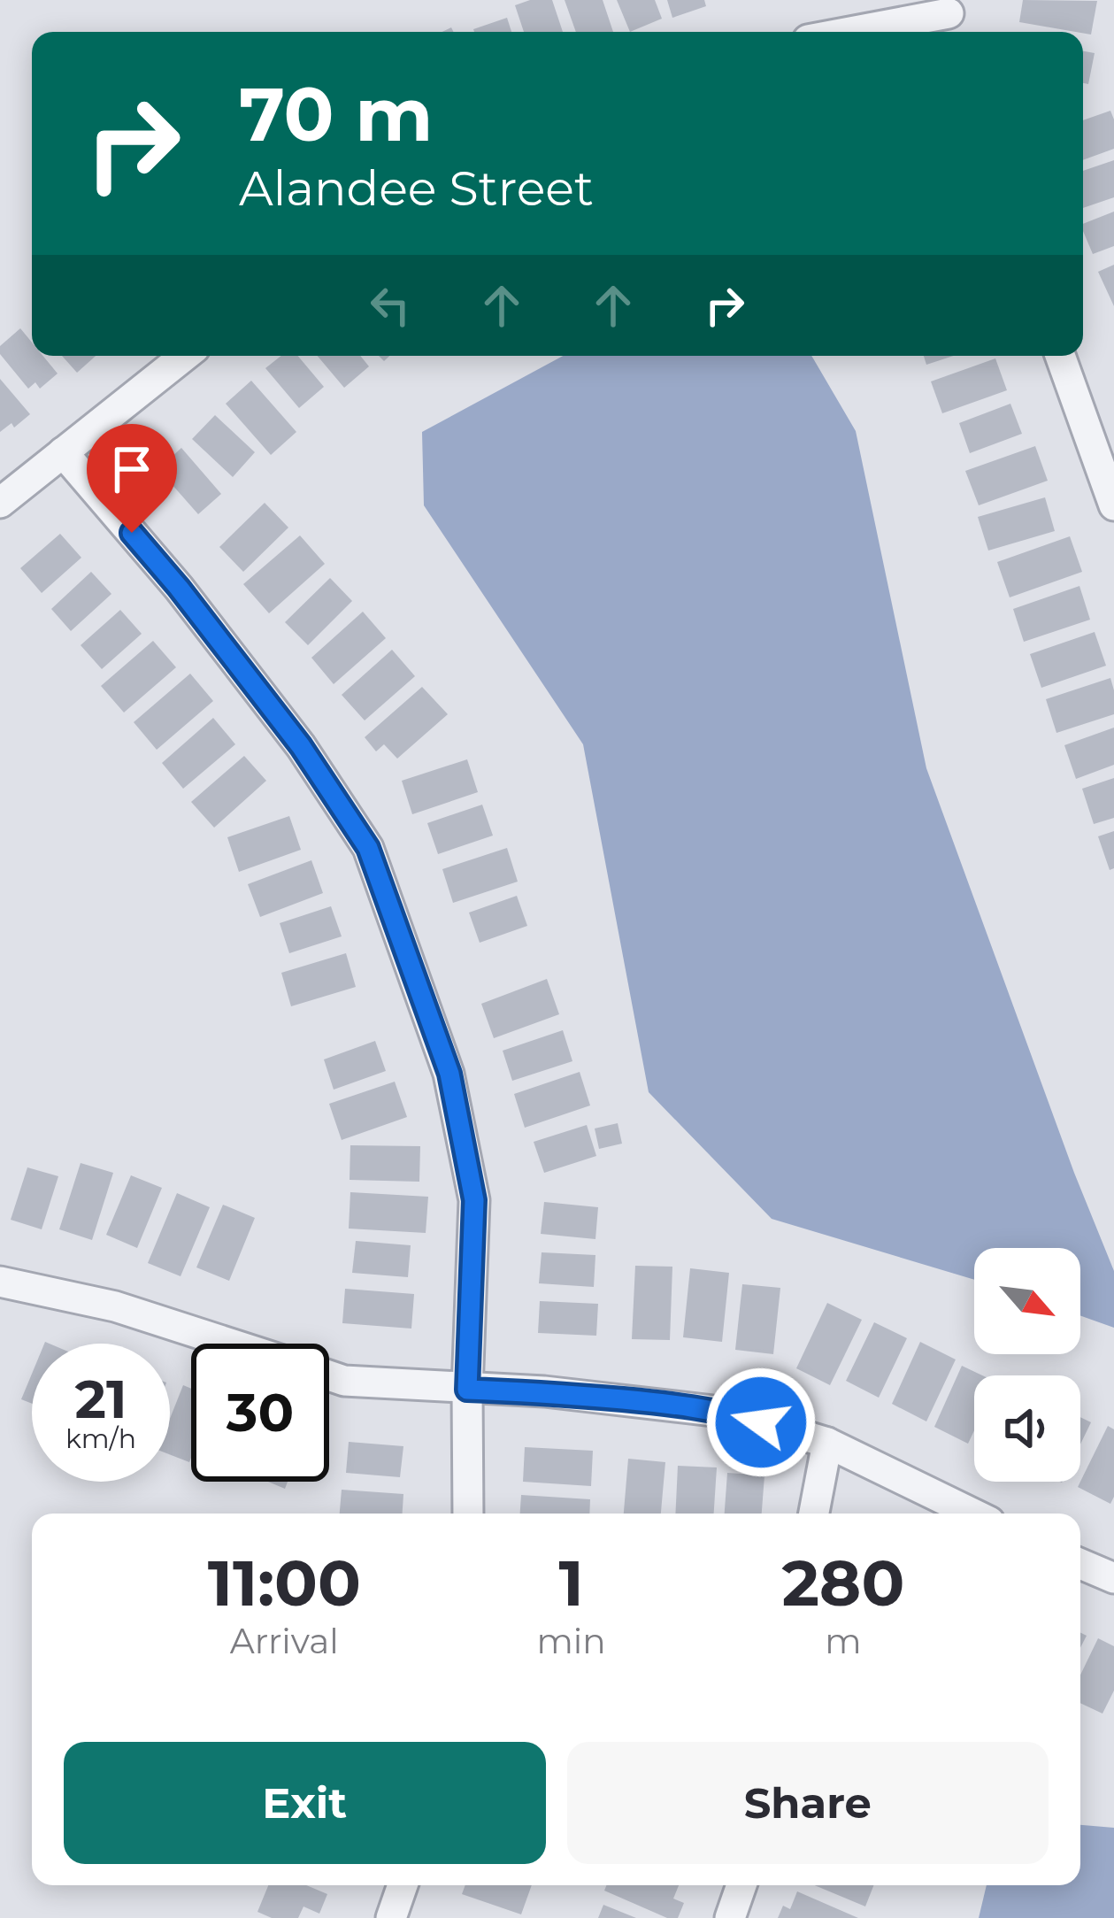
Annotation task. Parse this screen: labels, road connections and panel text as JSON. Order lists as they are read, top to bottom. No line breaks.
{"north":"bottom right","page":{"turn":["70 m","Alandee Street"],"speed":"21 km/h","limit":"30","eta":["11:00","Arrival","1","min","280","m"],"buttons":["Exit","Share"]}}
